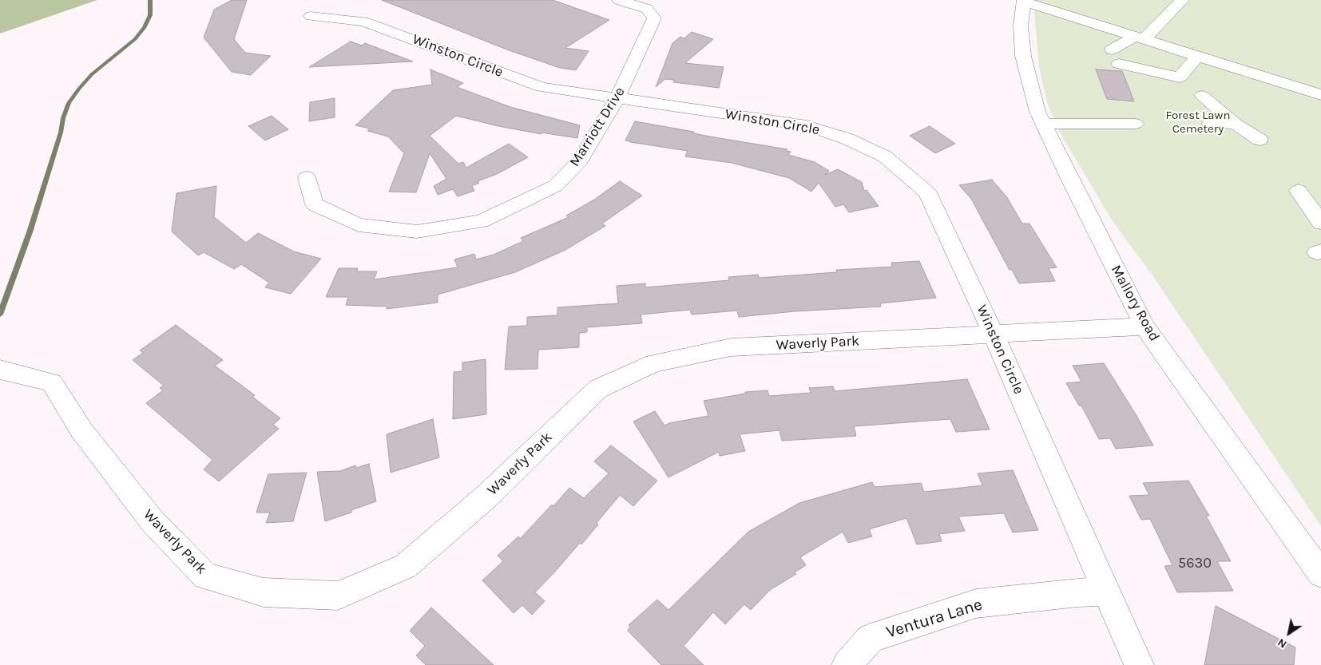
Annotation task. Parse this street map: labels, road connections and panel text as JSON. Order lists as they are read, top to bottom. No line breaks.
{"streets":{"street":["Winston Circle","Marriott Drive","Mallory Road","Waverly Park","Ventura Lane"]},"crossings":[["Winston Circle","Marriott Drive"],["Winston Circle","Waverly Park"],["Winston Circle","Ventura Lane"],["Mallory Road","Waverly Park"]],"parks":["Forest Lawn Cemetery"],"house_numbers":["5630"],"north":"bottom left"}
